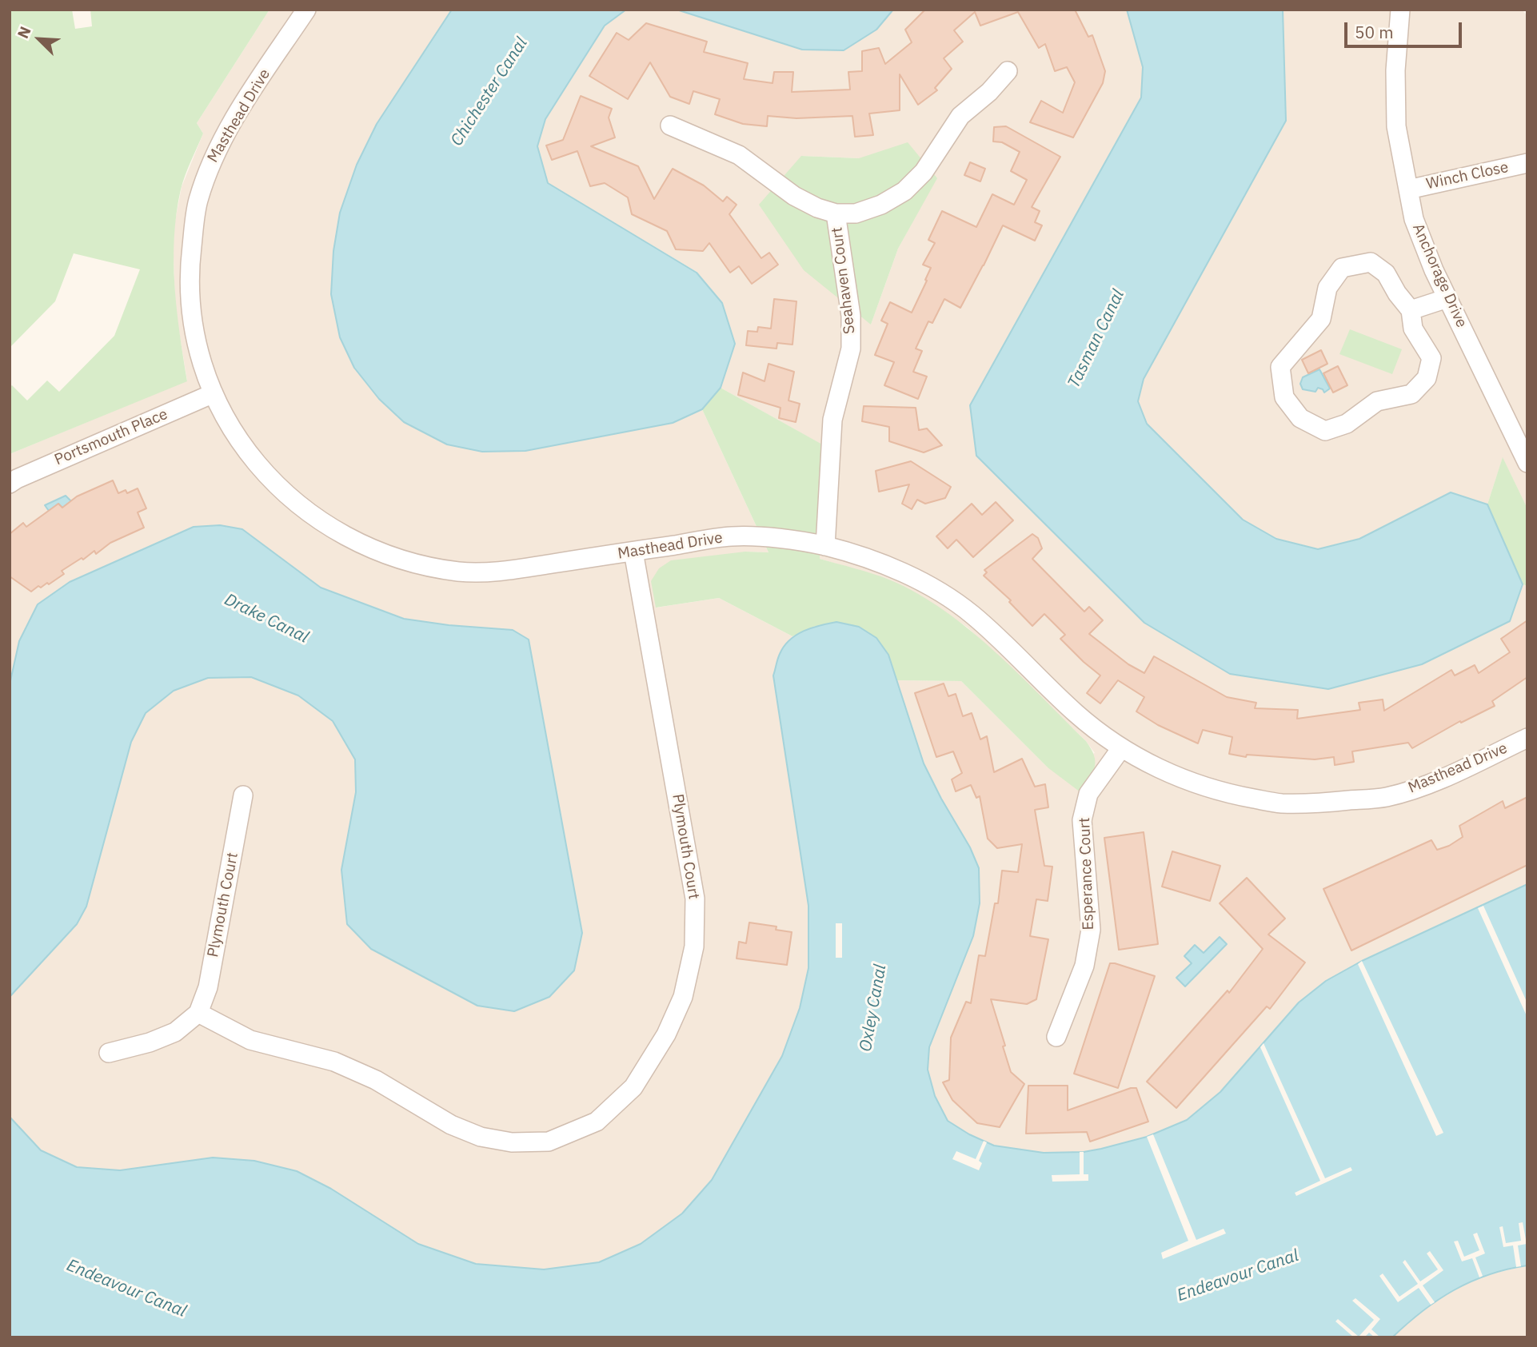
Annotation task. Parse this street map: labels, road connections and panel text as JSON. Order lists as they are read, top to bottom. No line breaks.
{"streets":{"street":["Masthead Drive","Winch Close","Anchorage Drive","Seahaven Court","Portsmouth Place","Plymouth Court","Esperance Court"]},"crossings":[["Masthead Drive","Seahaven Court"],["Masthead Drive","Portsmouth Place"],["Masthead Drive","Plymouth Court"],["Masthead Drive","Esperance Court"],["Winch Close","Anchorage Drive"]],"water":["Chichester Canal","Tasman Canal","Drake Canal","Oxley Canal","Endeavour Canal"],"scale_bar":"50 m","north":"top left"}
